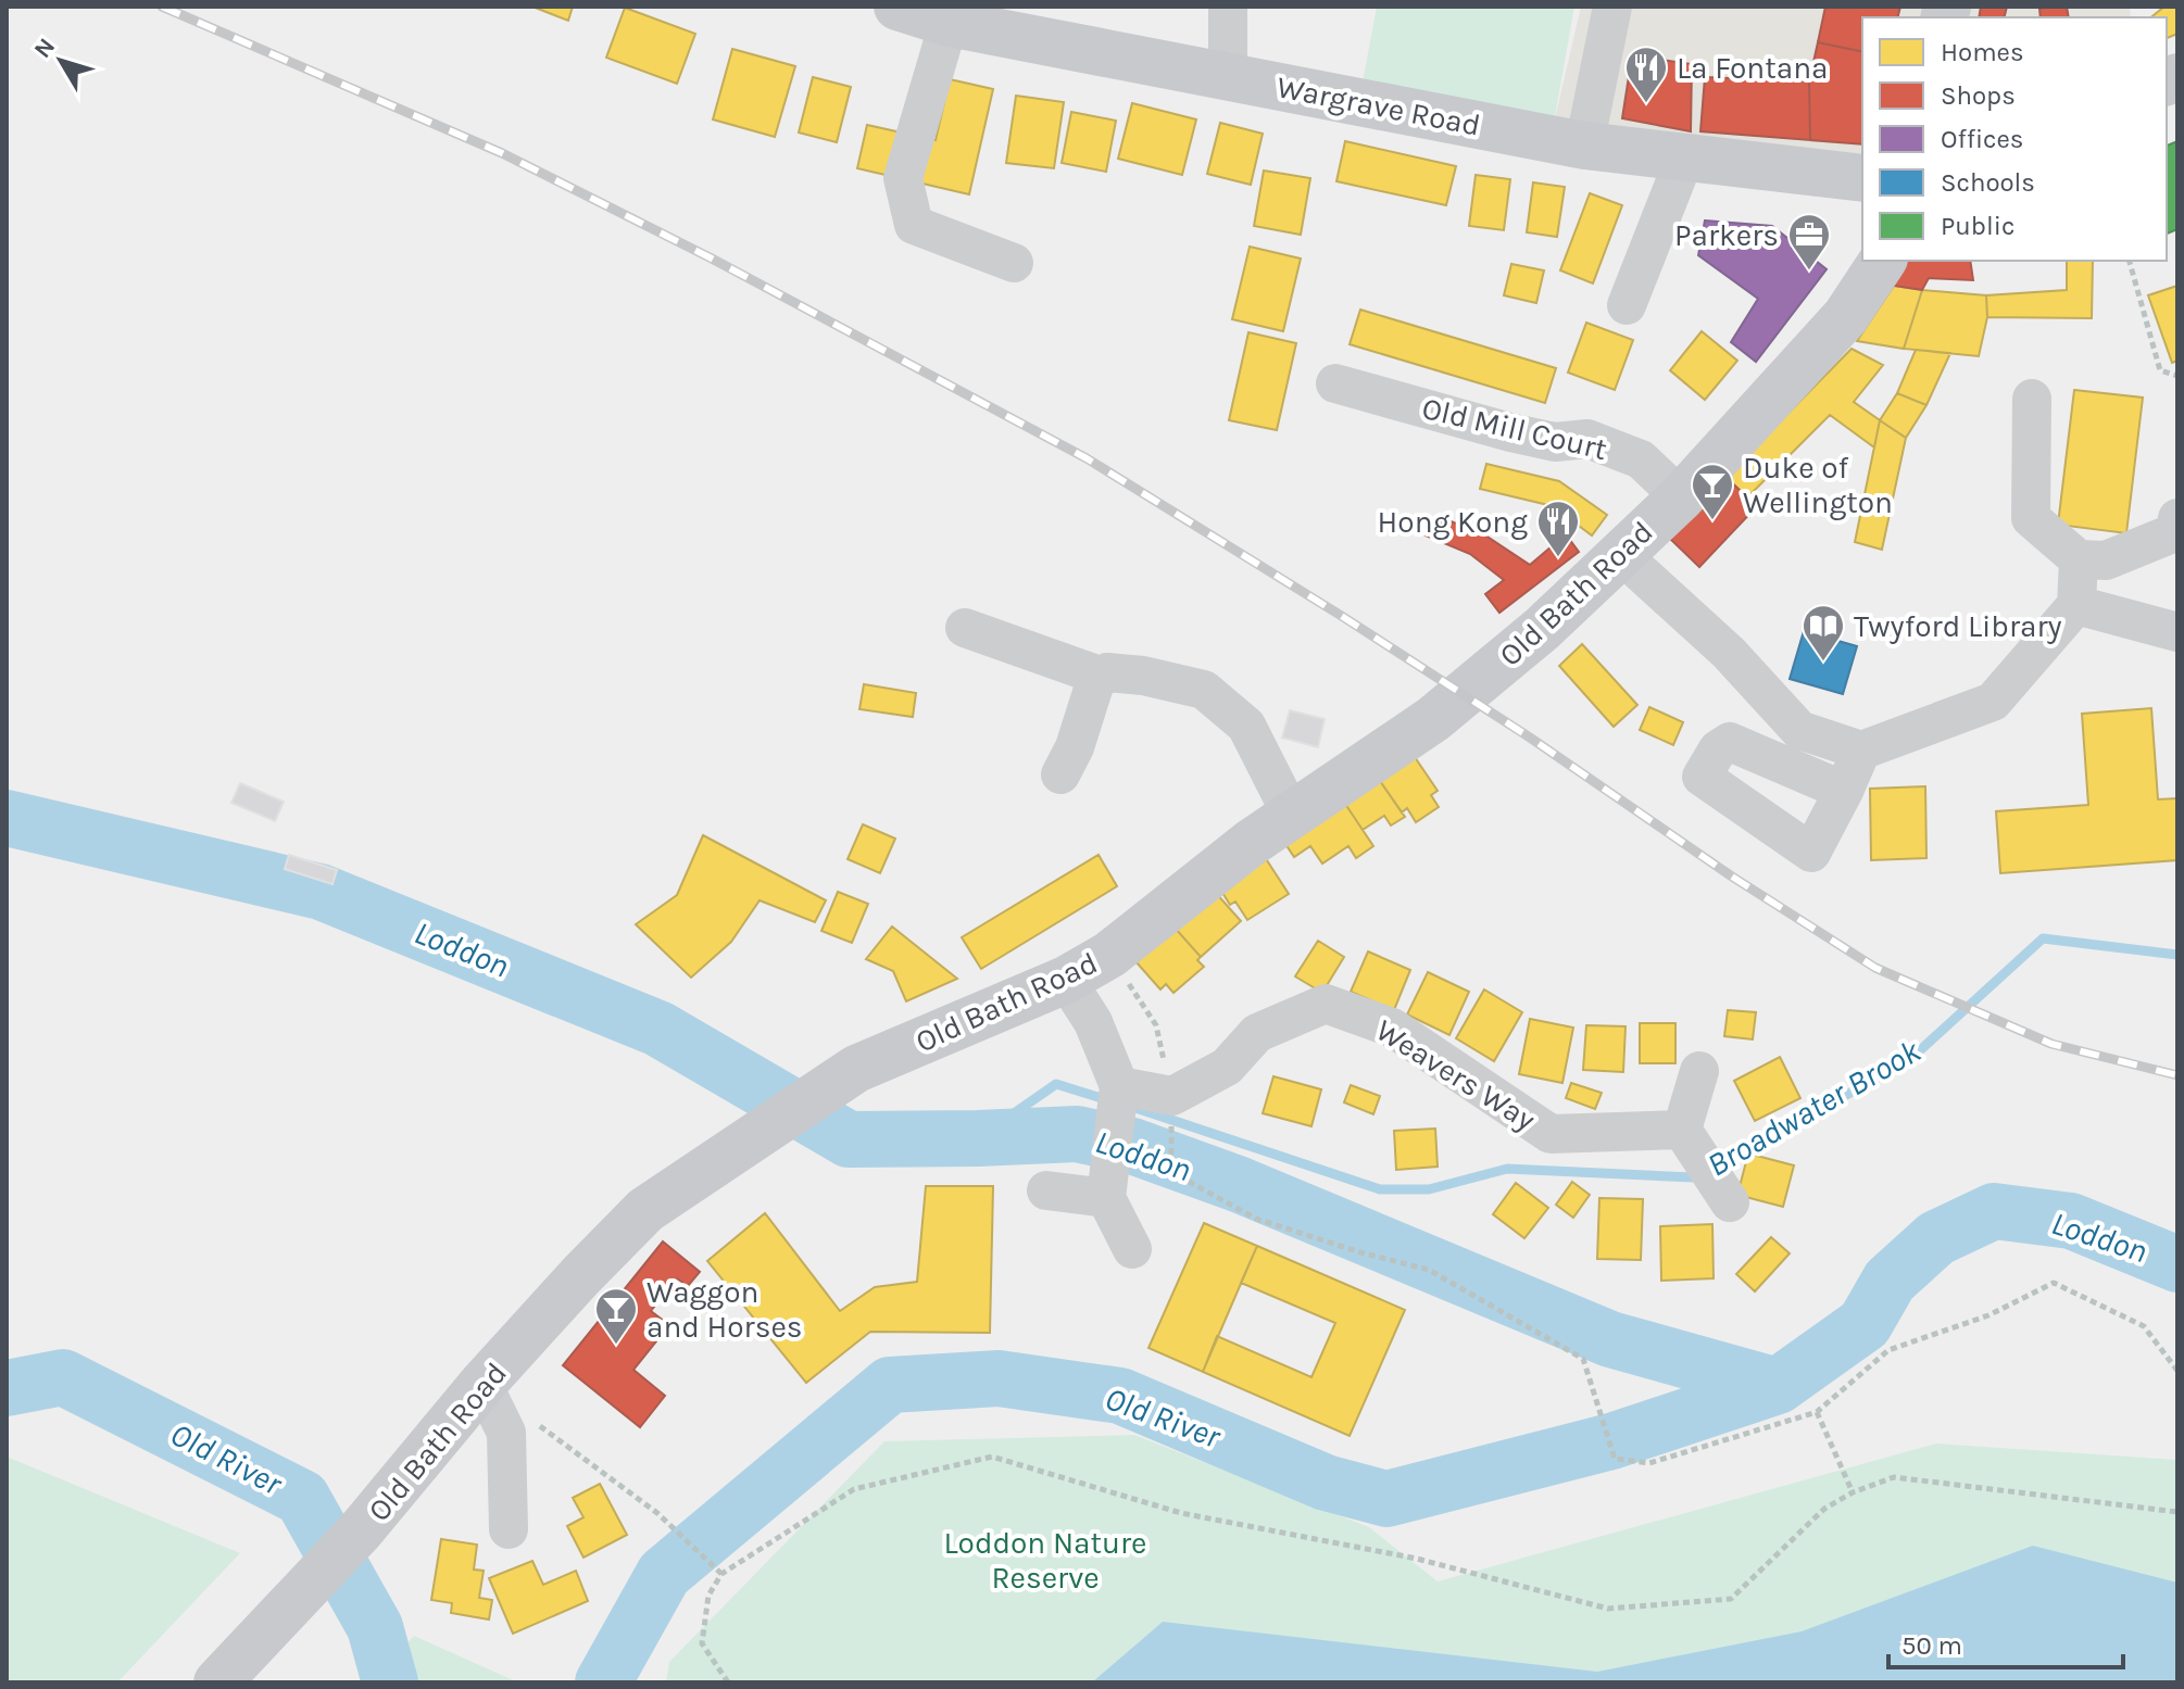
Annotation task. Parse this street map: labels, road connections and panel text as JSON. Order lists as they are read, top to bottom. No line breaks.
{"streets":{"main road":["Wargrave Road","Old Bath Road"],"street":["Old Mill Court","Weavers Way"]},"crossings":[["Old Mill Court","Old Bath Road"]],"water":["Loddon","Broadwater Brook","Old River"],"parks":["Loddon Nature Reserve"],"places":{"restaurant":["La Fontana","Hong Kong"],"office":["Parkers"],"bar":["Duke of Wellington","Waggon and Horses"],"library":["Twyford Library"]},"legend":["Homes","Shops","Offices","Schools","Public"],"scale_bar":"50 m","north":"top left"}
